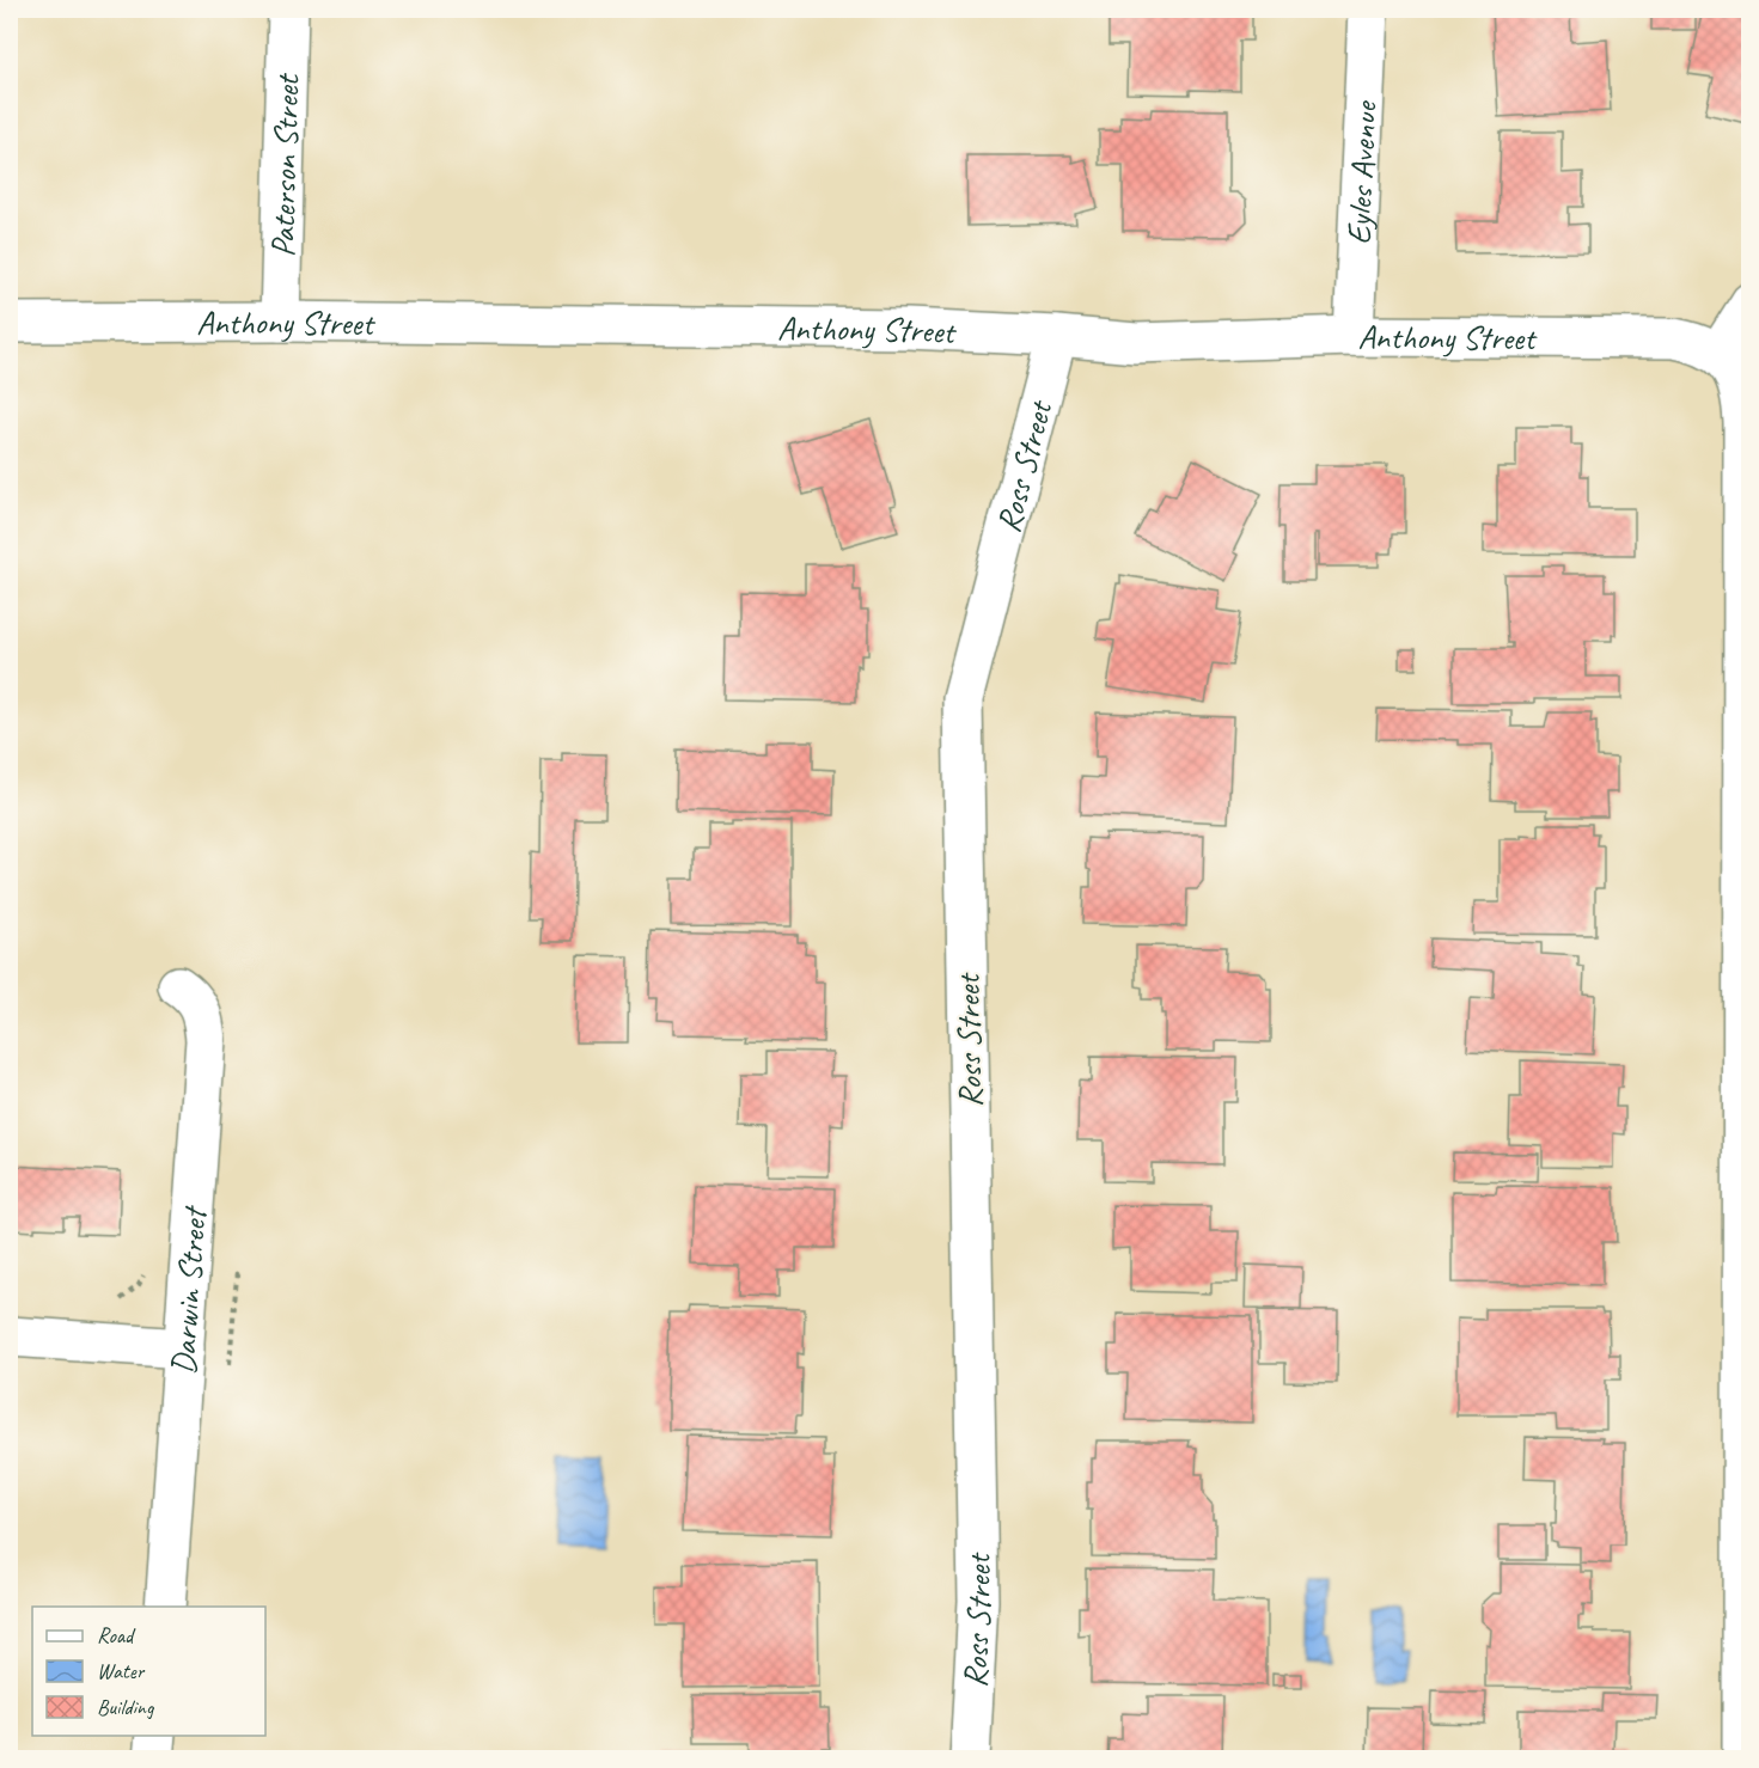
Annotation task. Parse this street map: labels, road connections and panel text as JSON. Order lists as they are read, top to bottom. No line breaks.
{"streets":{"street":["Paterson Street","Eyles Avenue","Anthony Street","Ross Street","Darwin Street"]},"crossings":[["Paterson Street","Anthony Street"],["Eyles Avenue","Anthony Street"],["Anthony Street","Ross Street"]],"legend":["Road","Water","Building"]}
